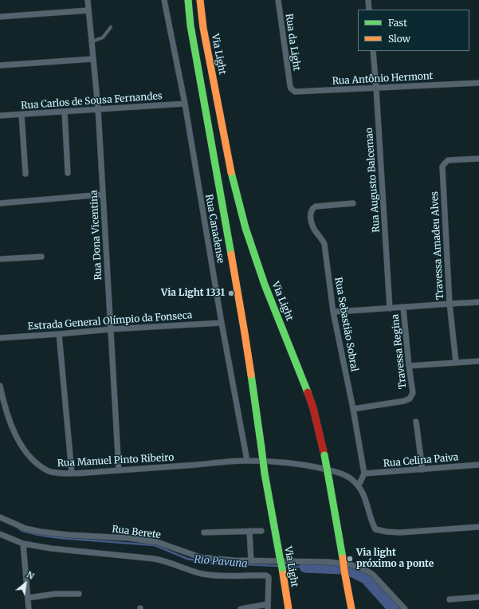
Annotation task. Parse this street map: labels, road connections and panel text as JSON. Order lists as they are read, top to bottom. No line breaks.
{"streets":{"main road":["Via Light"],"street":["Rua da Light","Rua Antônio Hermont","Rua Carlos de Sousa Fernandes","Rua Augusto Balcemao","Rua Canadense","Rua Dona Vicentina","Travessa Amadeu Alves","Estrada General Olímpio da Fonseca","Rua Sebastião Sobral","Travessa Regina","Rua Manuel Pinto Ribeiro","Rua Celina Paiva","Rua Berete"]},"crossings":[["Rua da Light","Rua Antônio Hermont"],["Rua Antônio Hermont","Rua Augusto Balcemao"],["Rua Carlos de Sousa Fernandes","Rua Canadense"],["Rua Carlos de Sousa Fernandes","Rua Dona Vicentina"],["Rua Canadense","Estrada General Olímpio da Fonseca"],["Rua Canadense","Rua Manuel Pinto Ribeiro"],["Rua Dona Vicentina","Estrada General Olímpio da Fonseca"],["Rua Dona Vicentina","Rua Manuel Pinto Ribeiro"],["Rua Sebastião Sobral","Travessa Regina"],["Rua Sebastião Sobral","Rua Celina Paiva"]],"water":["Rio Pavuna"],"places":["Via Light 1331","Via light próximo a ponte"],"legend":["Fast","Slow"],"north":"top right"}
